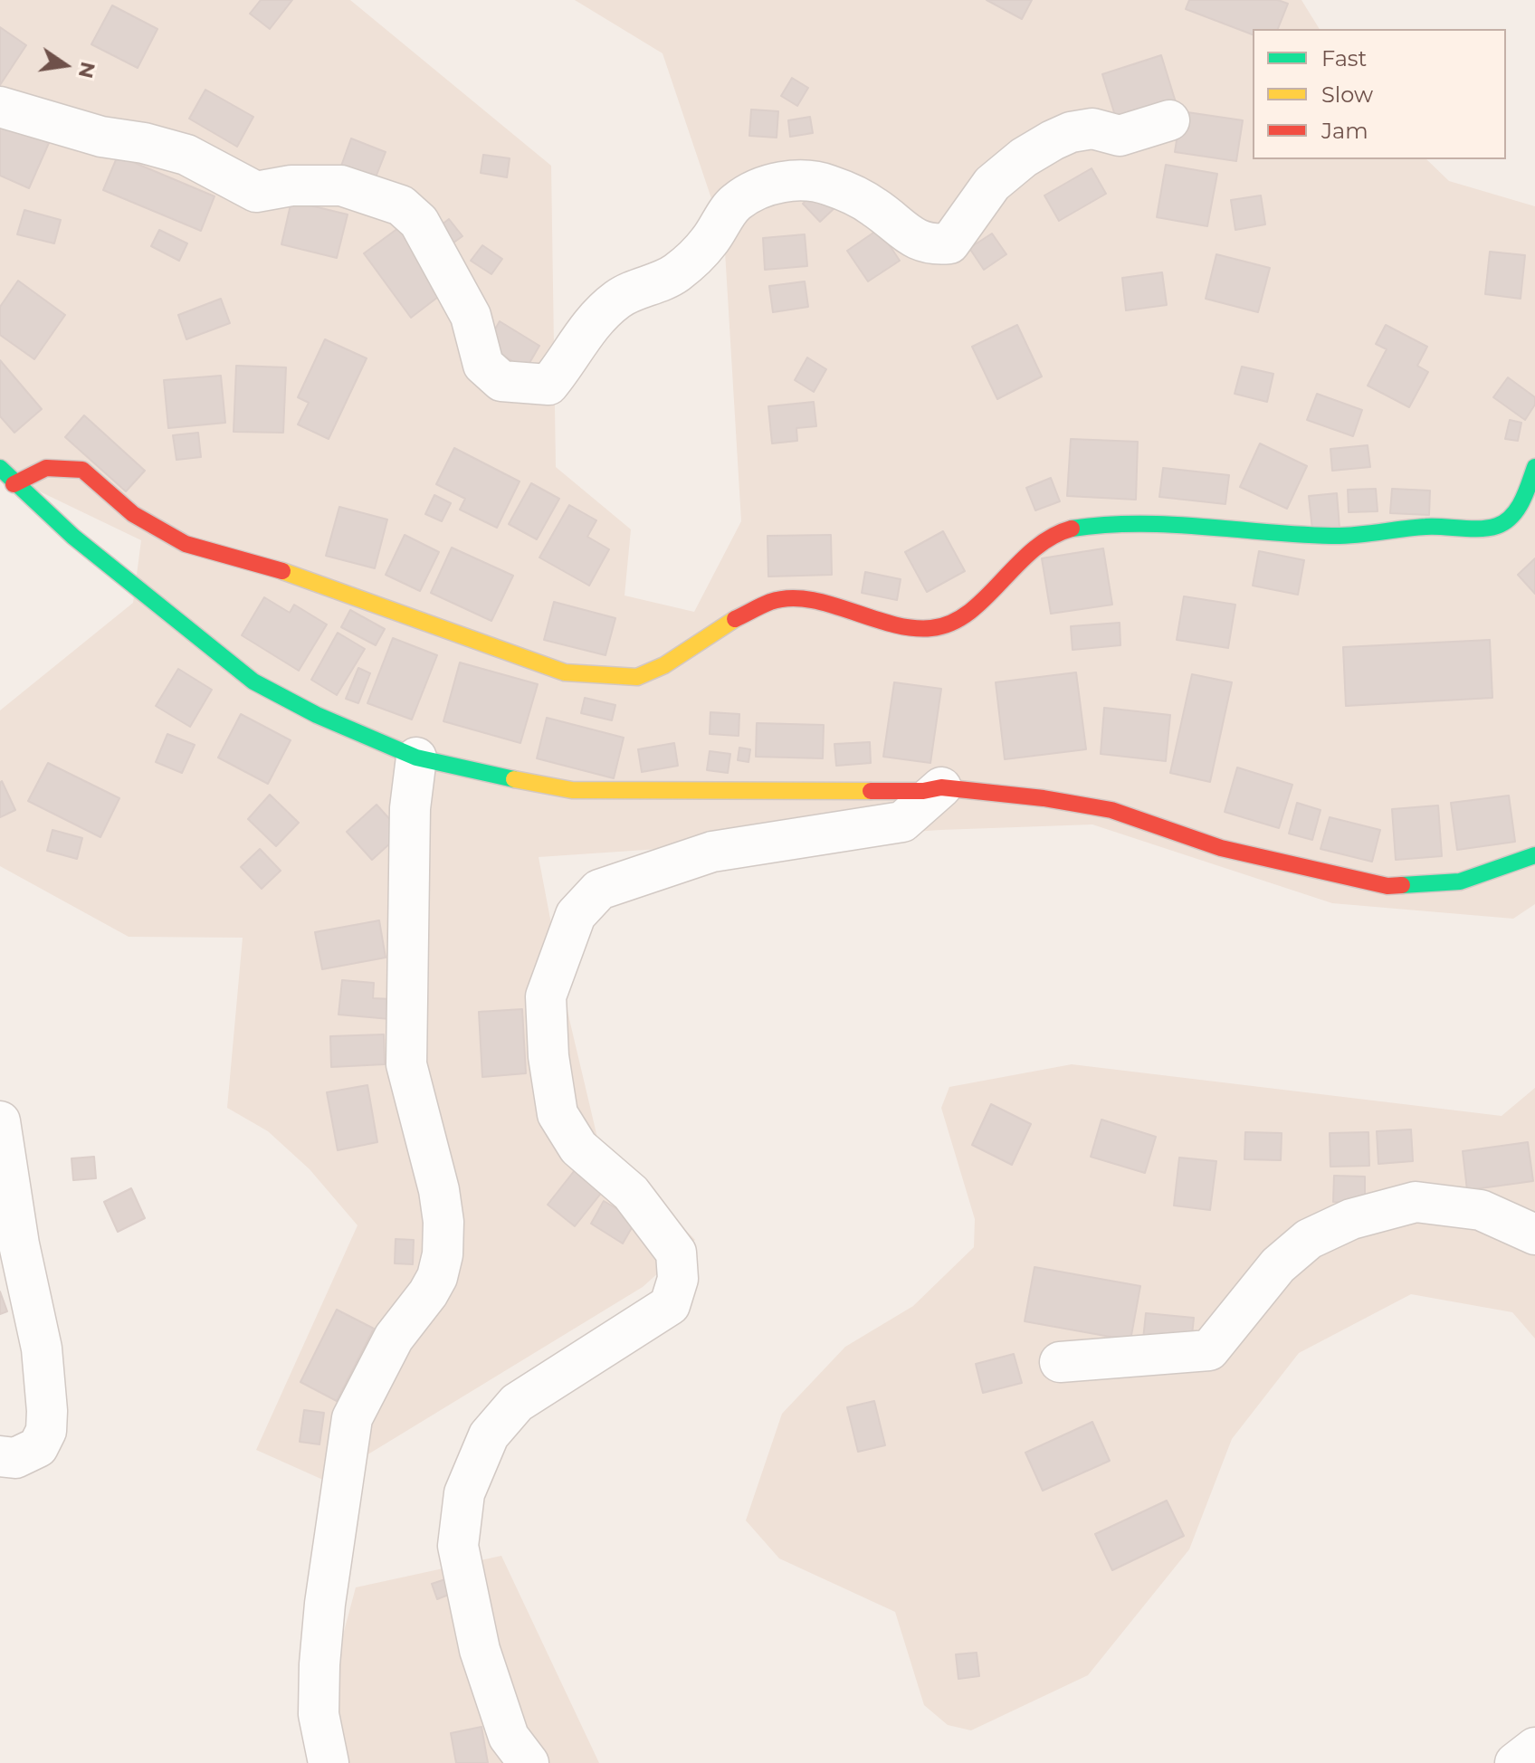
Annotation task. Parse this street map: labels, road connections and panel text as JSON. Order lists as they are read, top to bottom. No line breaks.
{"legend":["Fast","Slow","Jam"],"north":"right"}
